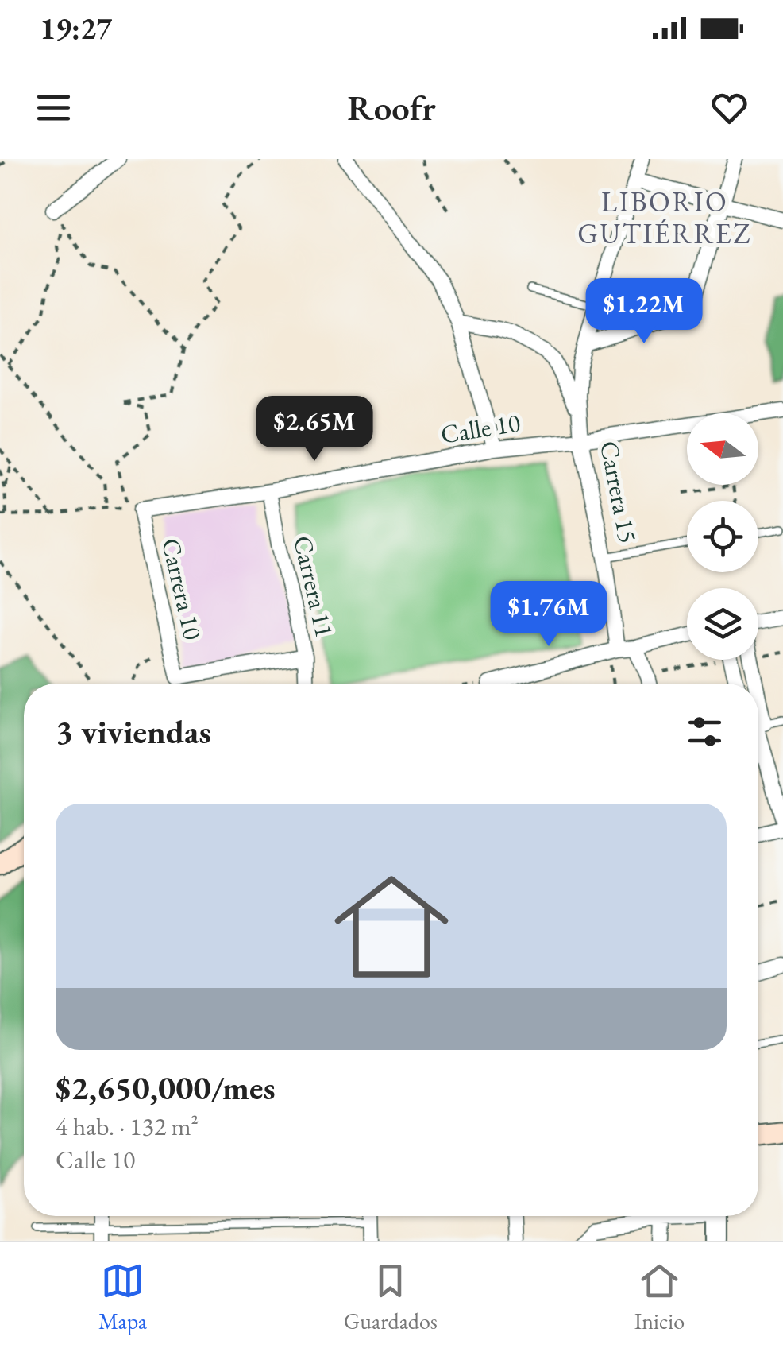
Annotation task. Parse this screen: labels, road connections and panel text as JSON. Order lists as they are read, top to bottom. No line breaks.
{"streets":{"street":["Calle 10","Carrera 15","Carrera 11","Carrera 10"]},"crossings":[["Calle 10","Carrera 15"],["Calle 10","Carrera 11"],["Calle 10","Carrera 10"],["Carrera 11","Carrera 10"]],"districts":["LIBORIO GUTIÉRREZ"],"north":"left","page":{"status":"19:27","header":"Roofr","price":["$1.22M","$2.65M","$1.76M"],"heading":"3 viviendas","list":[{"name":"$2,650,000/mes","note":"4 hab. · 132 m² · Calle 10"}],"tabs":["Mapa","Guardados","Inicio"]}}
